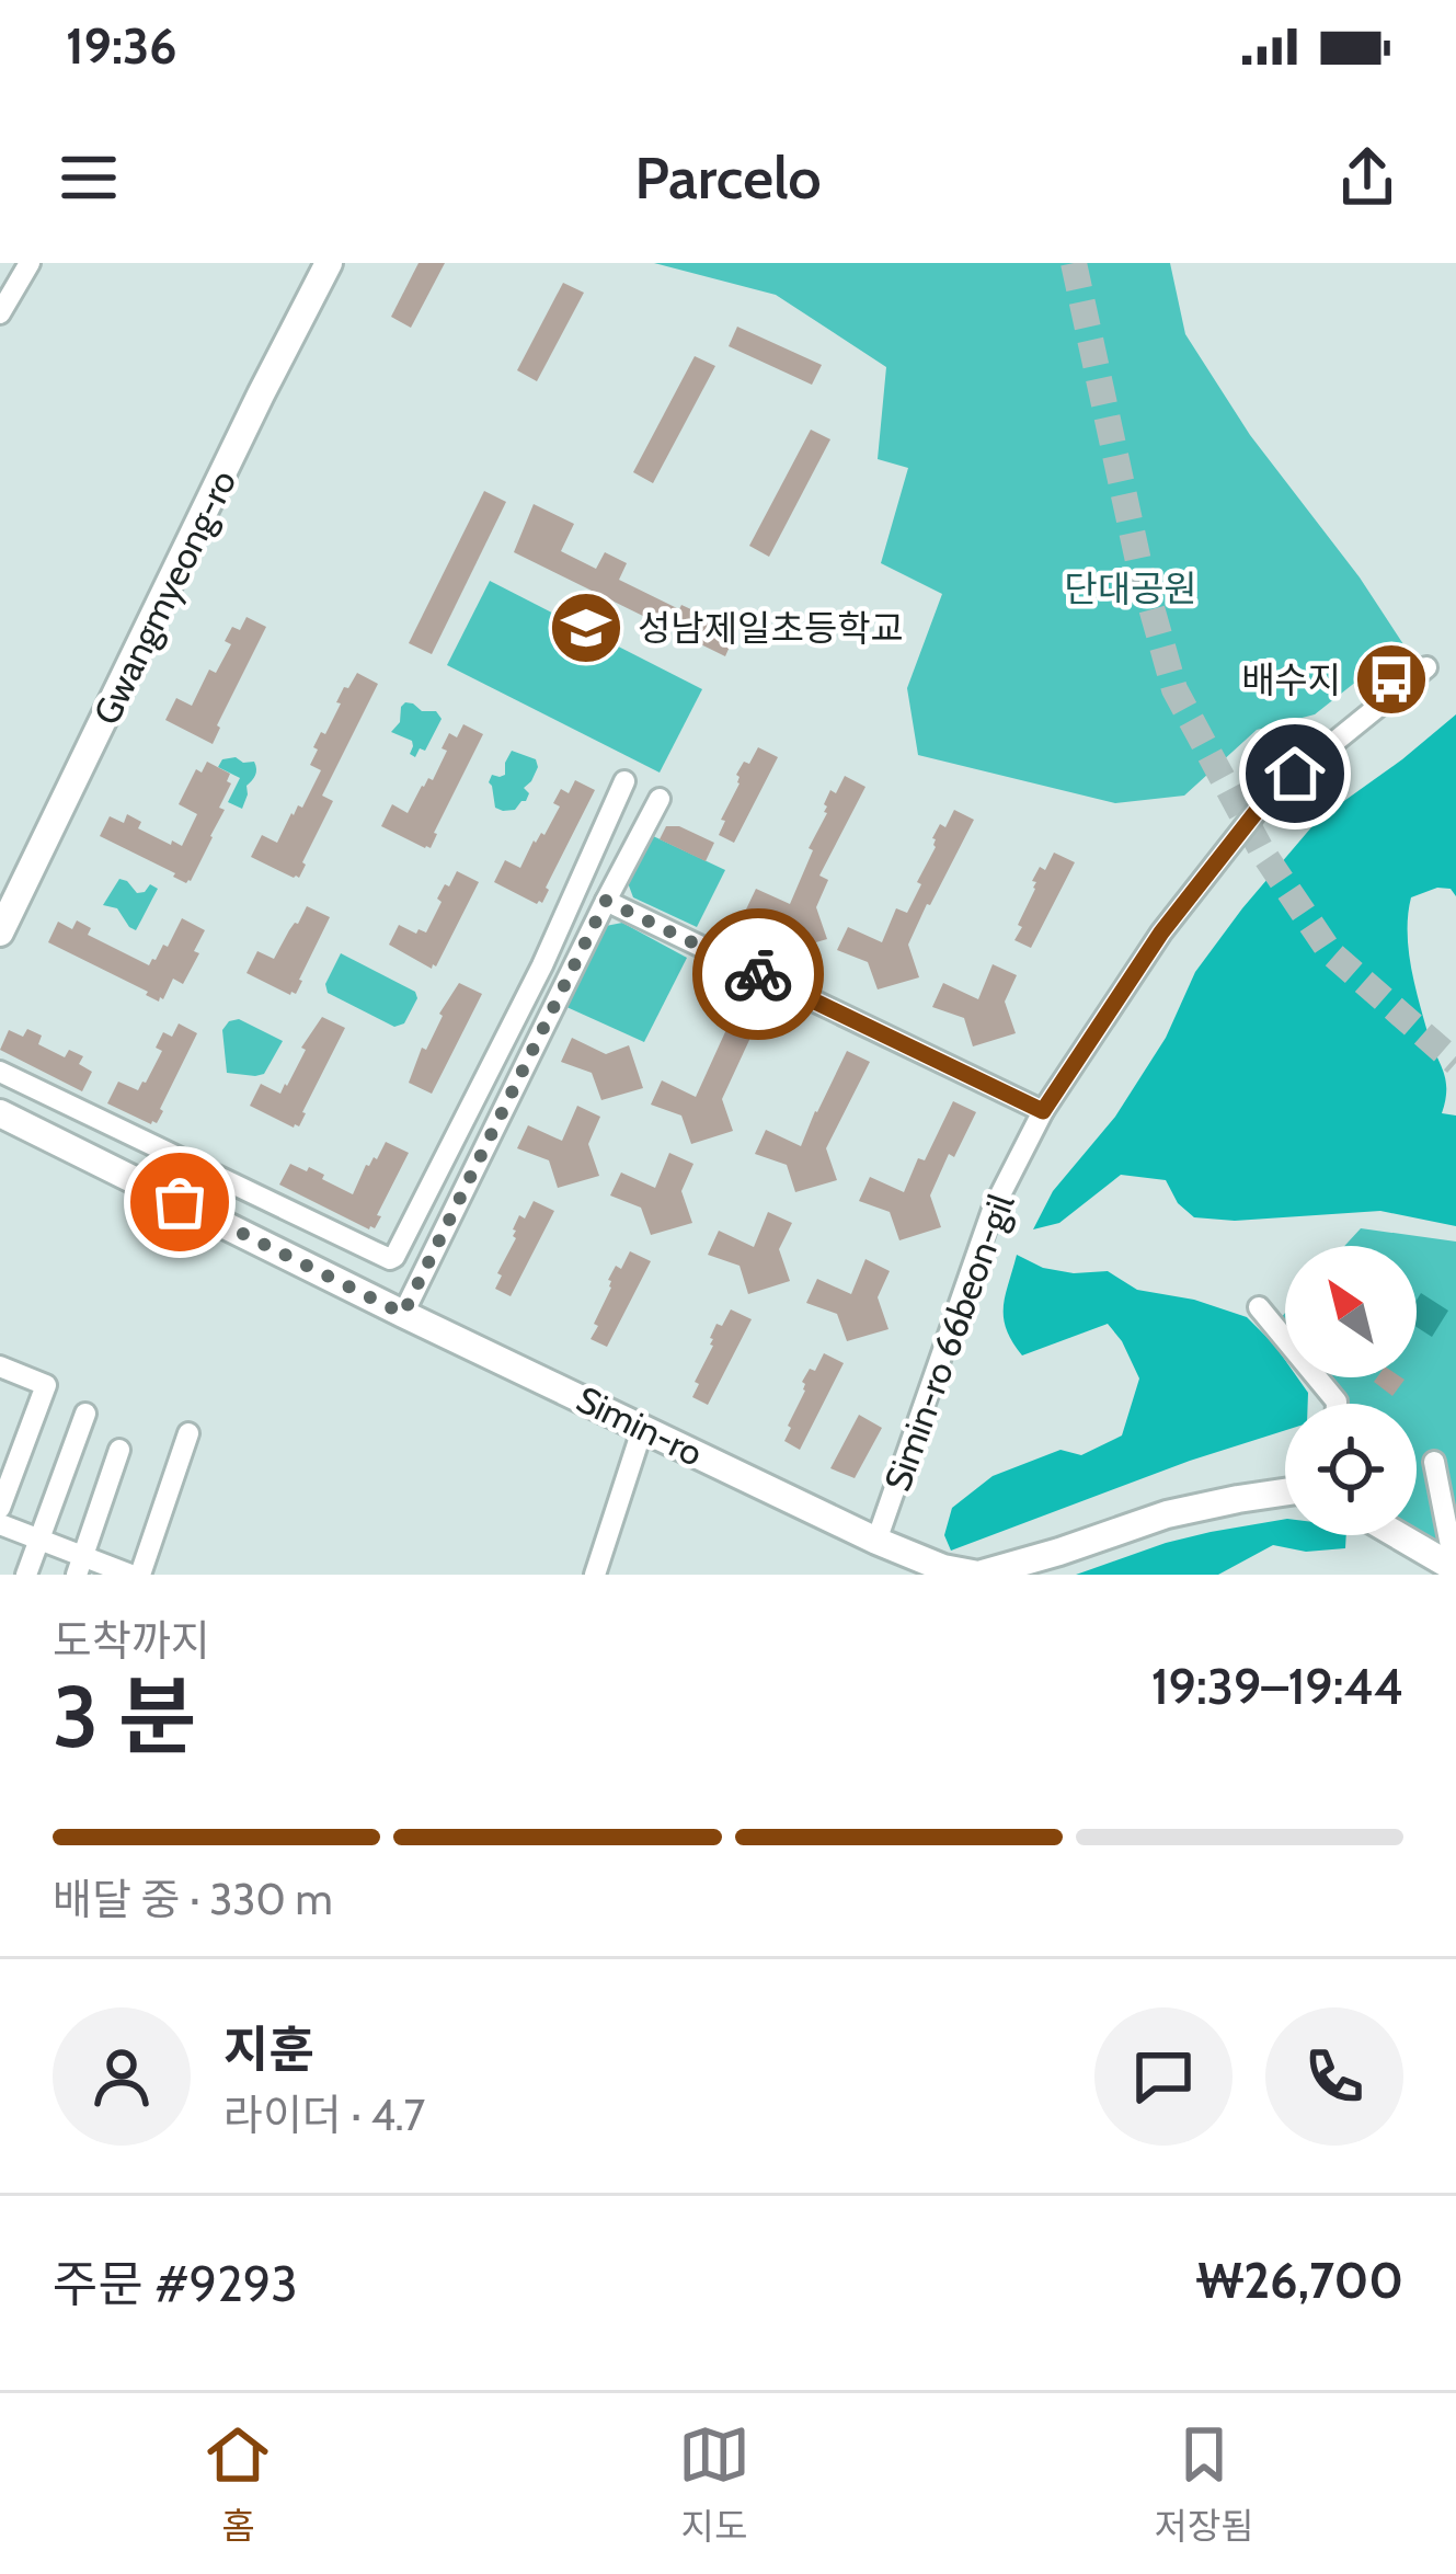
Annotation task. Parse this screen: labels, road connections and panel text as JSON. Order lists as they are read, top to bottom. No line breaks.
{"streets":{"main road":["Gwangmyeong-ro","Simin-ro"],"street":["Simin-ro 66beon-gil"]},"crossings":[["Simin-ro 66beon-gil","Simin-ro"]],"parks":["단대공원"],"places":{"school or university":["성남제일초등학교"],"bus stop":["배수지"]},"north":"top left","page":{"status":"19:36","header":"Parcelo","heading":["3 분","도착까지","19:39–19:44"],"panel":["지훈","라이더 · 4.7","주문 #9293","₩26,700"],"bar":"배달 중 · 330 m","tabs":["홈","지도","저장됨"]}}
